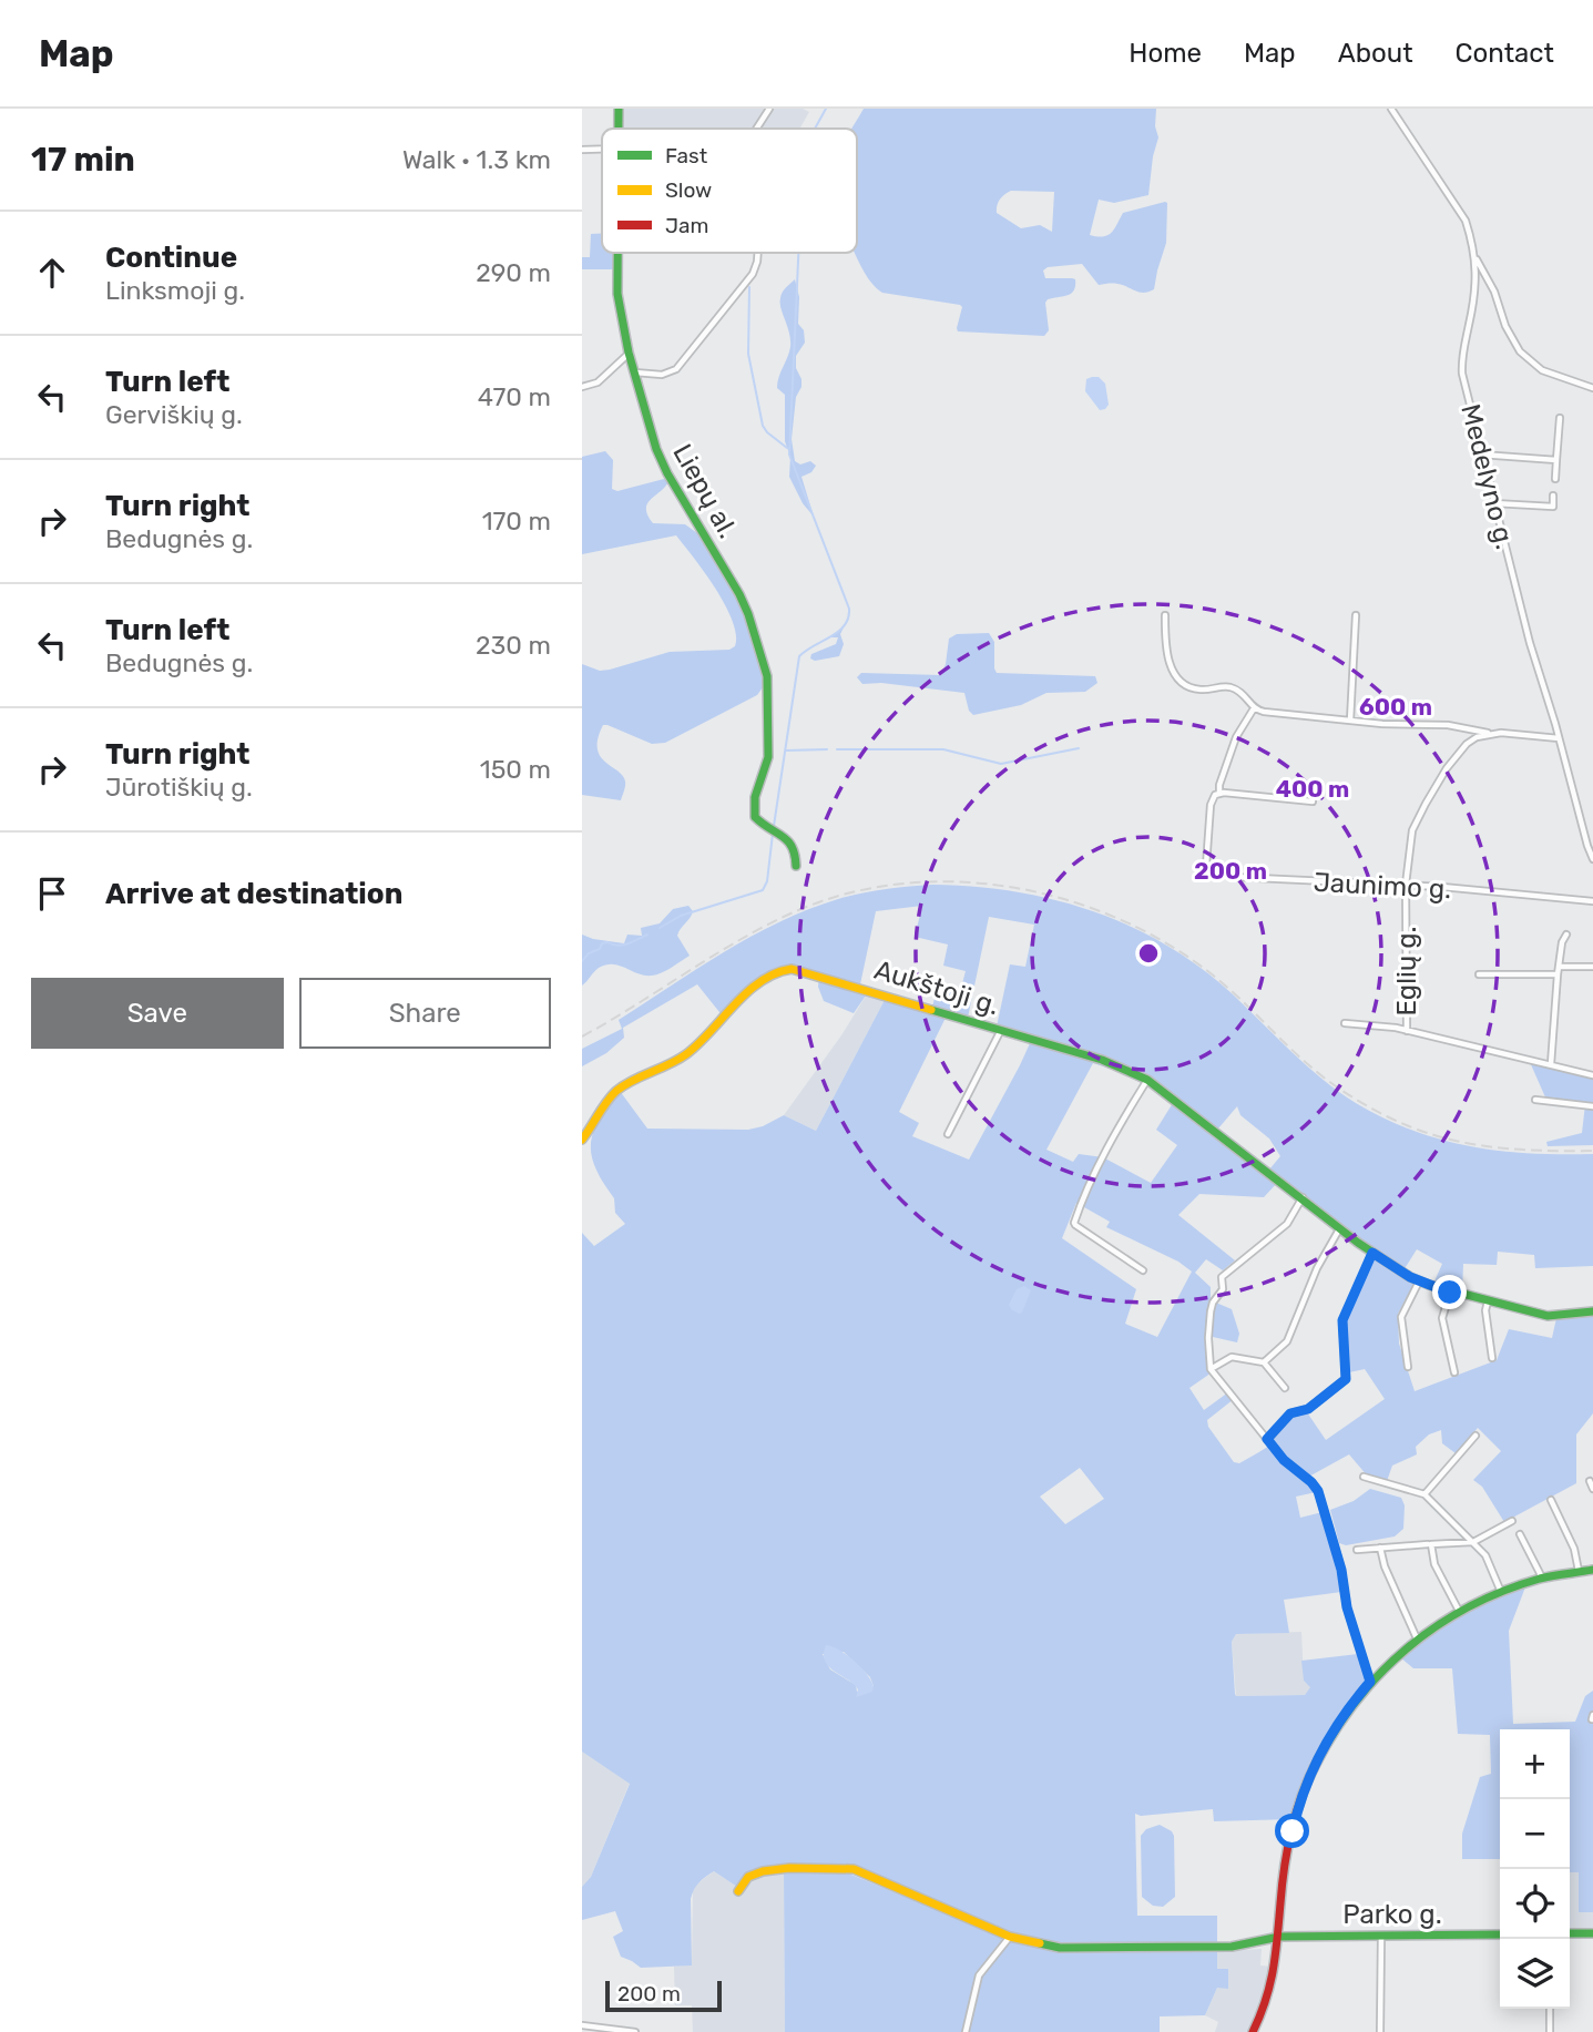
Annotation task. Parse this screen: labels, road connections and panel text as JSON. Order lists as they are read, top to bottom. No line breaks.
{"streets":{"street":["Medelyno g.","Liepų al.","Jaunimo g.","Eglių g.","Aukštoji g.","Parko g."]},"crossings":[["Jaunimo g.","Eglių g."]],"legend":["Fast","Slow","Jam"],"scale_bar":"200 m","page":{"header":"Map","nav":["Home","Map","About","Contact"],"heading":["17 min","Walk · 1.3 km"],"list":[["Continue","Linksmoji g.","290 m"],["Turn left","Gerviškių g.","470 m"],["Turn right","Bedugnės g.","170 m"],["Turn left","Bedugnės g.","230 m"],["Turn right","Jūrotiškių g.","150 m"],"Arrive at destination"],"buttons":["Save","Share"],"map_buttons":["+","−"],"scale":"200 m"},"rings":["600 m","400 m","200 m"]}
